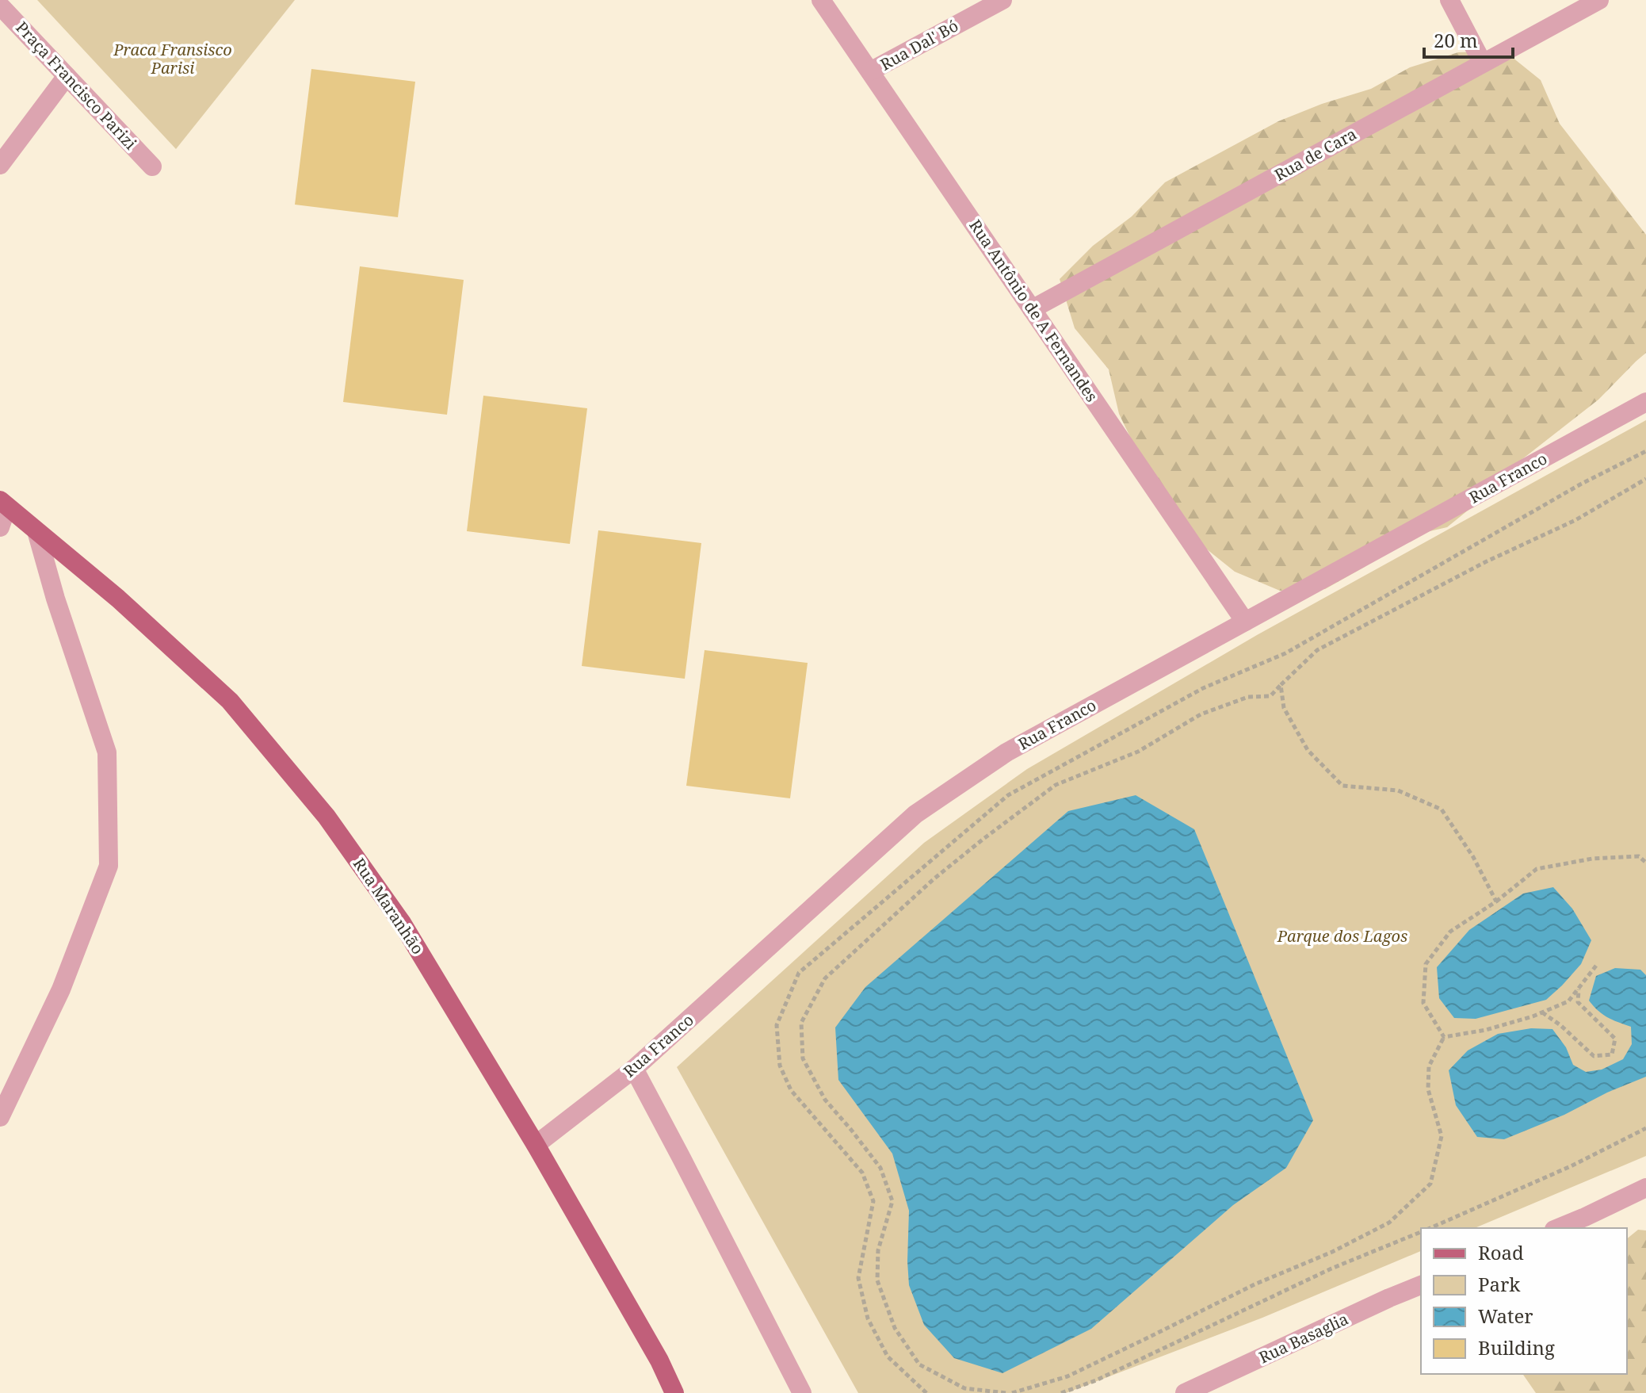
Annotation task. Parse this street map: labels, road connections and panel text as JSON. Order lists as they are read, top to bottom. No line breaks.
{"streets":{"main road":["Rua Maranhão"],"street":["Rua Dal' Bó","Praça Francisco Parizi","Rua de Cara","Rua Antônio de A Fernandes","Rua Franco","Rua Basaglia"]},"crossings":[["Rua Dal' Bó","Rua Antônio de A Fernandes"],["Rua de Cara","Rua Antônio de A Fernandes"],["Rua Antônio de A Fernandes","Rua Franco"],["Rua Franco","Rua Maranhão"]],"parks":["Praca Fransisco Parisi","Parque dos Lagos"],"legend":["Road","Park","Water","Building"],"scale_bar":"20 m"}
